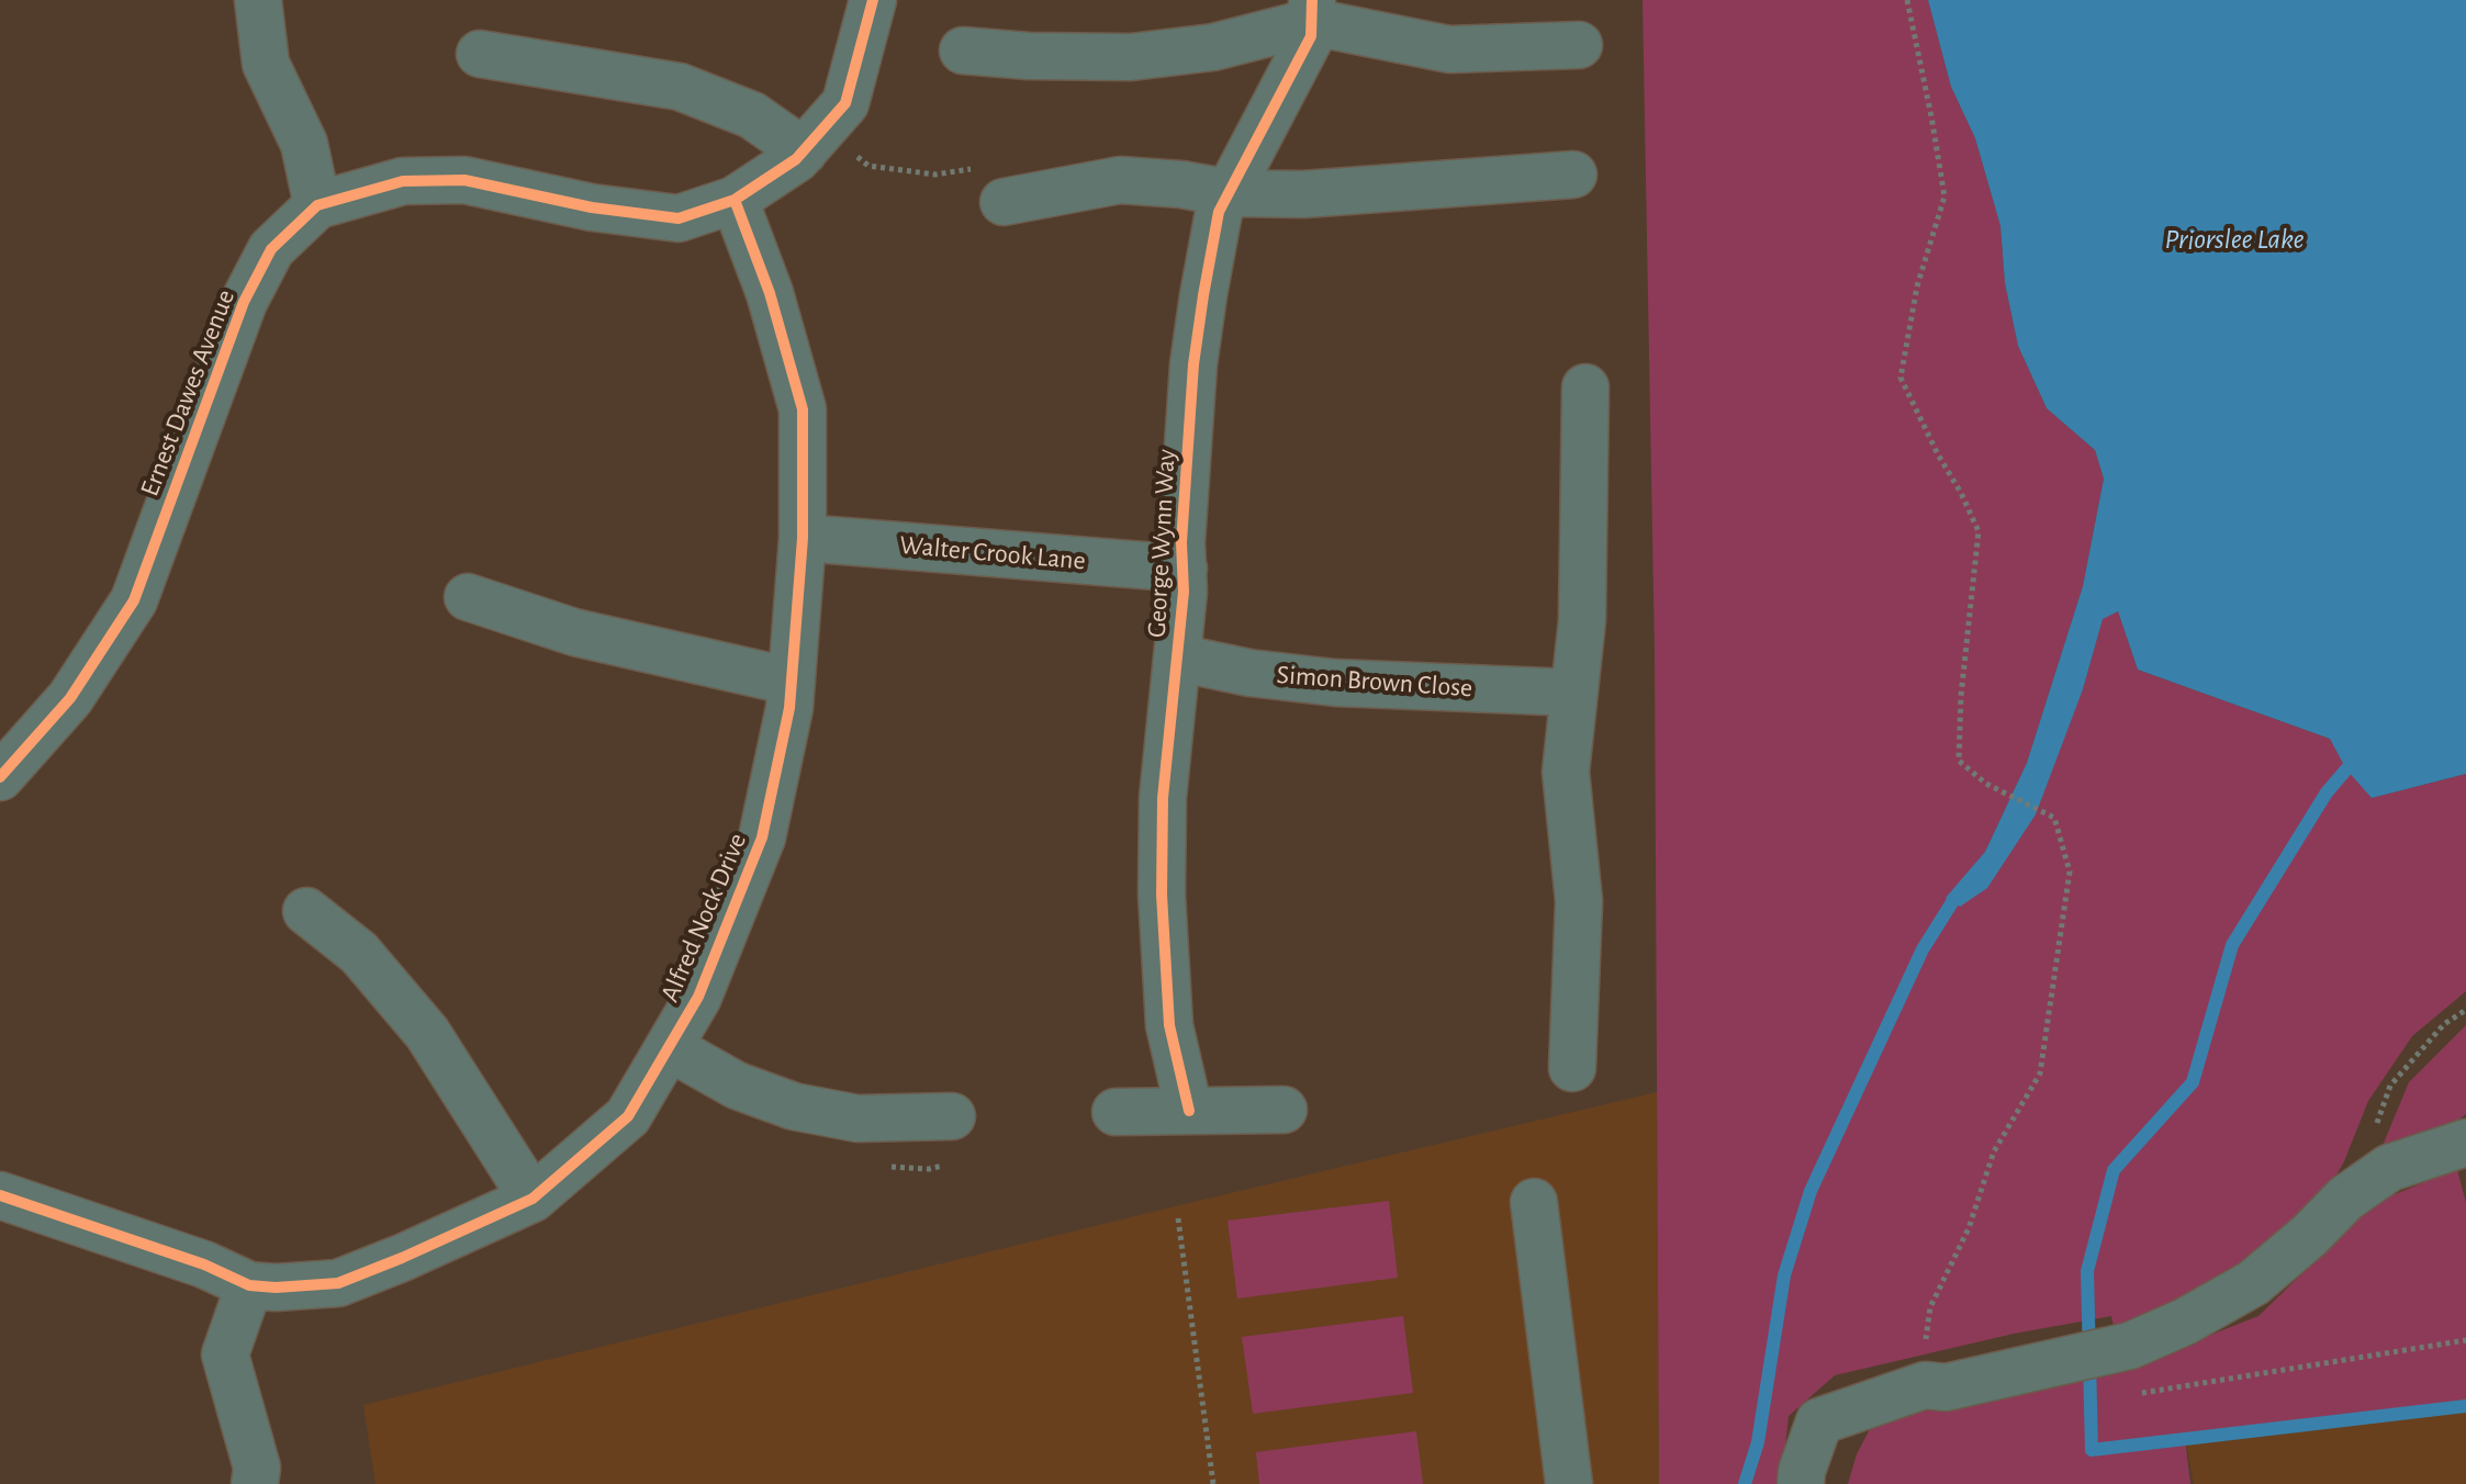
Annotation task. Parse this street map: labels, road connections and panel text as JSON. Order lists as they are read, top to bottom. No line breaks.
{"streets":{"street":["Ernest Dawes Avenue","George Wynn Way","Walter Crook Lane","Simon Brown Close","Alfred Nock Drive"]},"crossings":[["Ernest Dawes Avenue","Alfred Nock Drive"],["George Wynn Way","Walter Crook Lane"],["George Wynn Way","Simon Brown Close"],["Walter Crook Lane","Alfred Nock Drive"]],"water":["Priorslee Lake"]}
